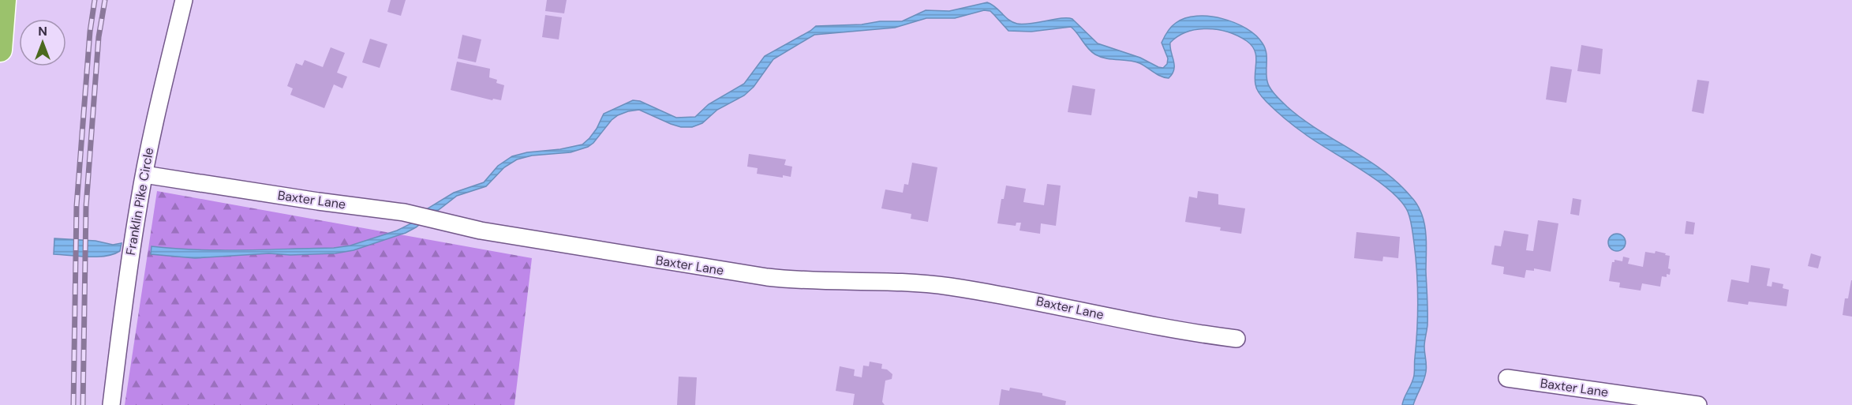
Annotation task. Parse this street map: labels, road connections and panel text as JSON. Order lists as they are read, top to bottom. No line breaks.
{"streets":{"street":["Baxter Lane","Franklin Pike Circle"]},"crossings":[["Baxter Lane","Franklin Pike Circle"]],"north":"top"}
